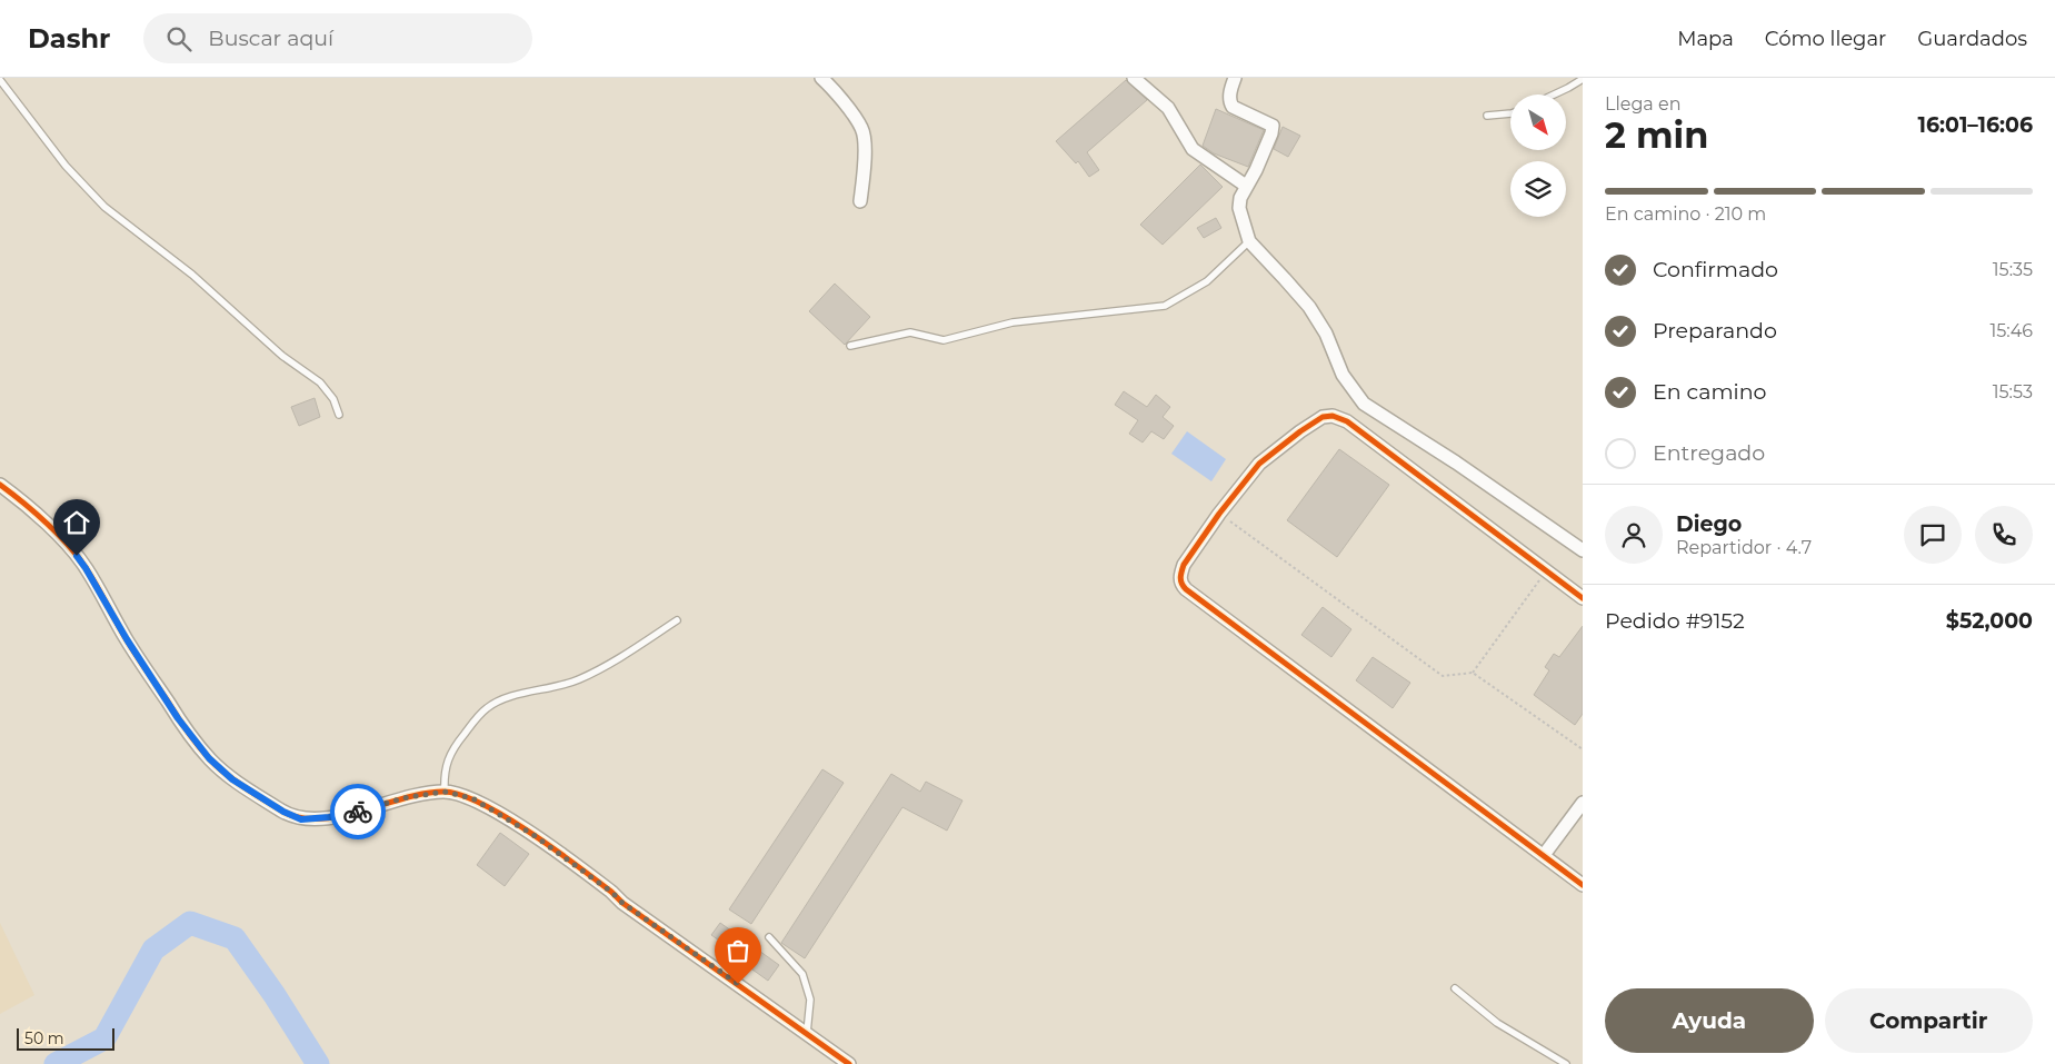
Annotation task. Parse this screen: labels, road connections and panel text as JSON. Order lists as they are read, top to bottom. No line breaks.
{"scale_bar":"50 m","north":"bottom right","page":{"header":"Dashr","search":"Buscar aquí","nav":["Mapa","Cómo llegar","Guardados"],"heading":["2 min","Llega en","16:01–16:06"],"panel":["Diego","Repartidor · 4.7","Pedido #9152","$52,000"],"bar":"En camino · 210 m","list":[["Confirmado","15:35"],["Preparando","15:46"],["En camino","15:53"],"Entregado"],"buttons":["Ayuda","Compartir"],"scale":"50 m"}}
